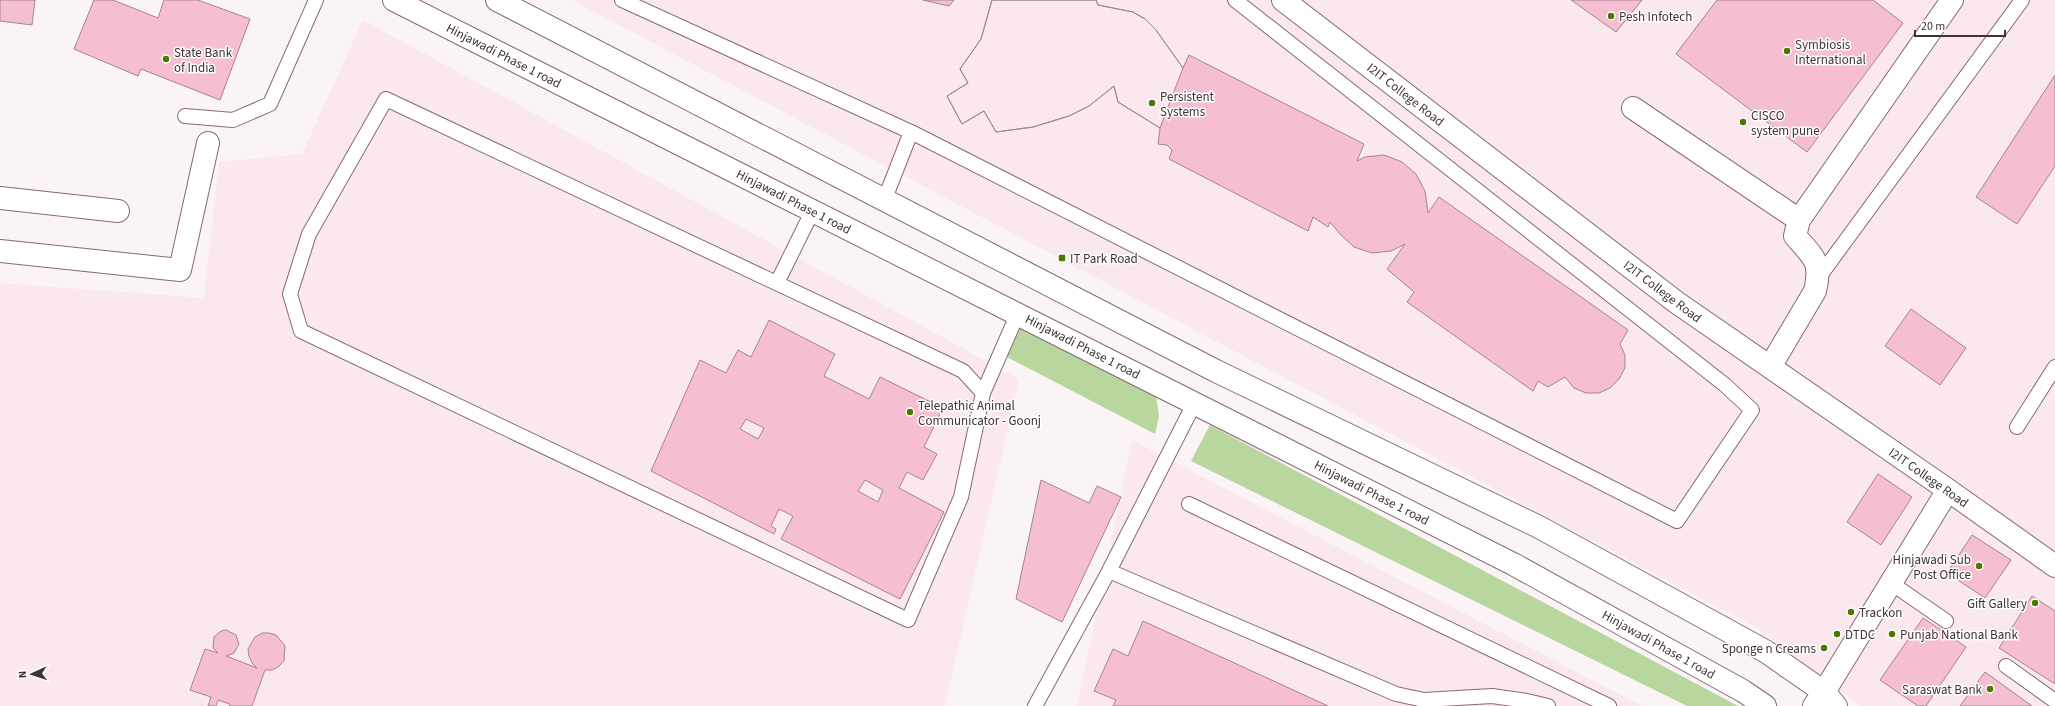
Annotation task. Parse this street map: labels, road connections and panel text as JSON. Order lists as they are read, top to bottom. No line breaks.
{"streets":{"main road":["Hinjawadi Phase 1 road","I2IT College Road"]},"places":{"other":["Pesh Infotech","Symbiosis International","State Bank of India","Persistent Systems","CISCO system pune","Telepathic Animal Communicator - Goonj","Hinjawadi Sub Post Office","Gift Gallery","Trackon","DTDC","Punjab National Bank","Sponge n Creams","Saraswat Bank"],"transit":["IT Park Road"]},"scale_bar":"20 m","north":"left"}
